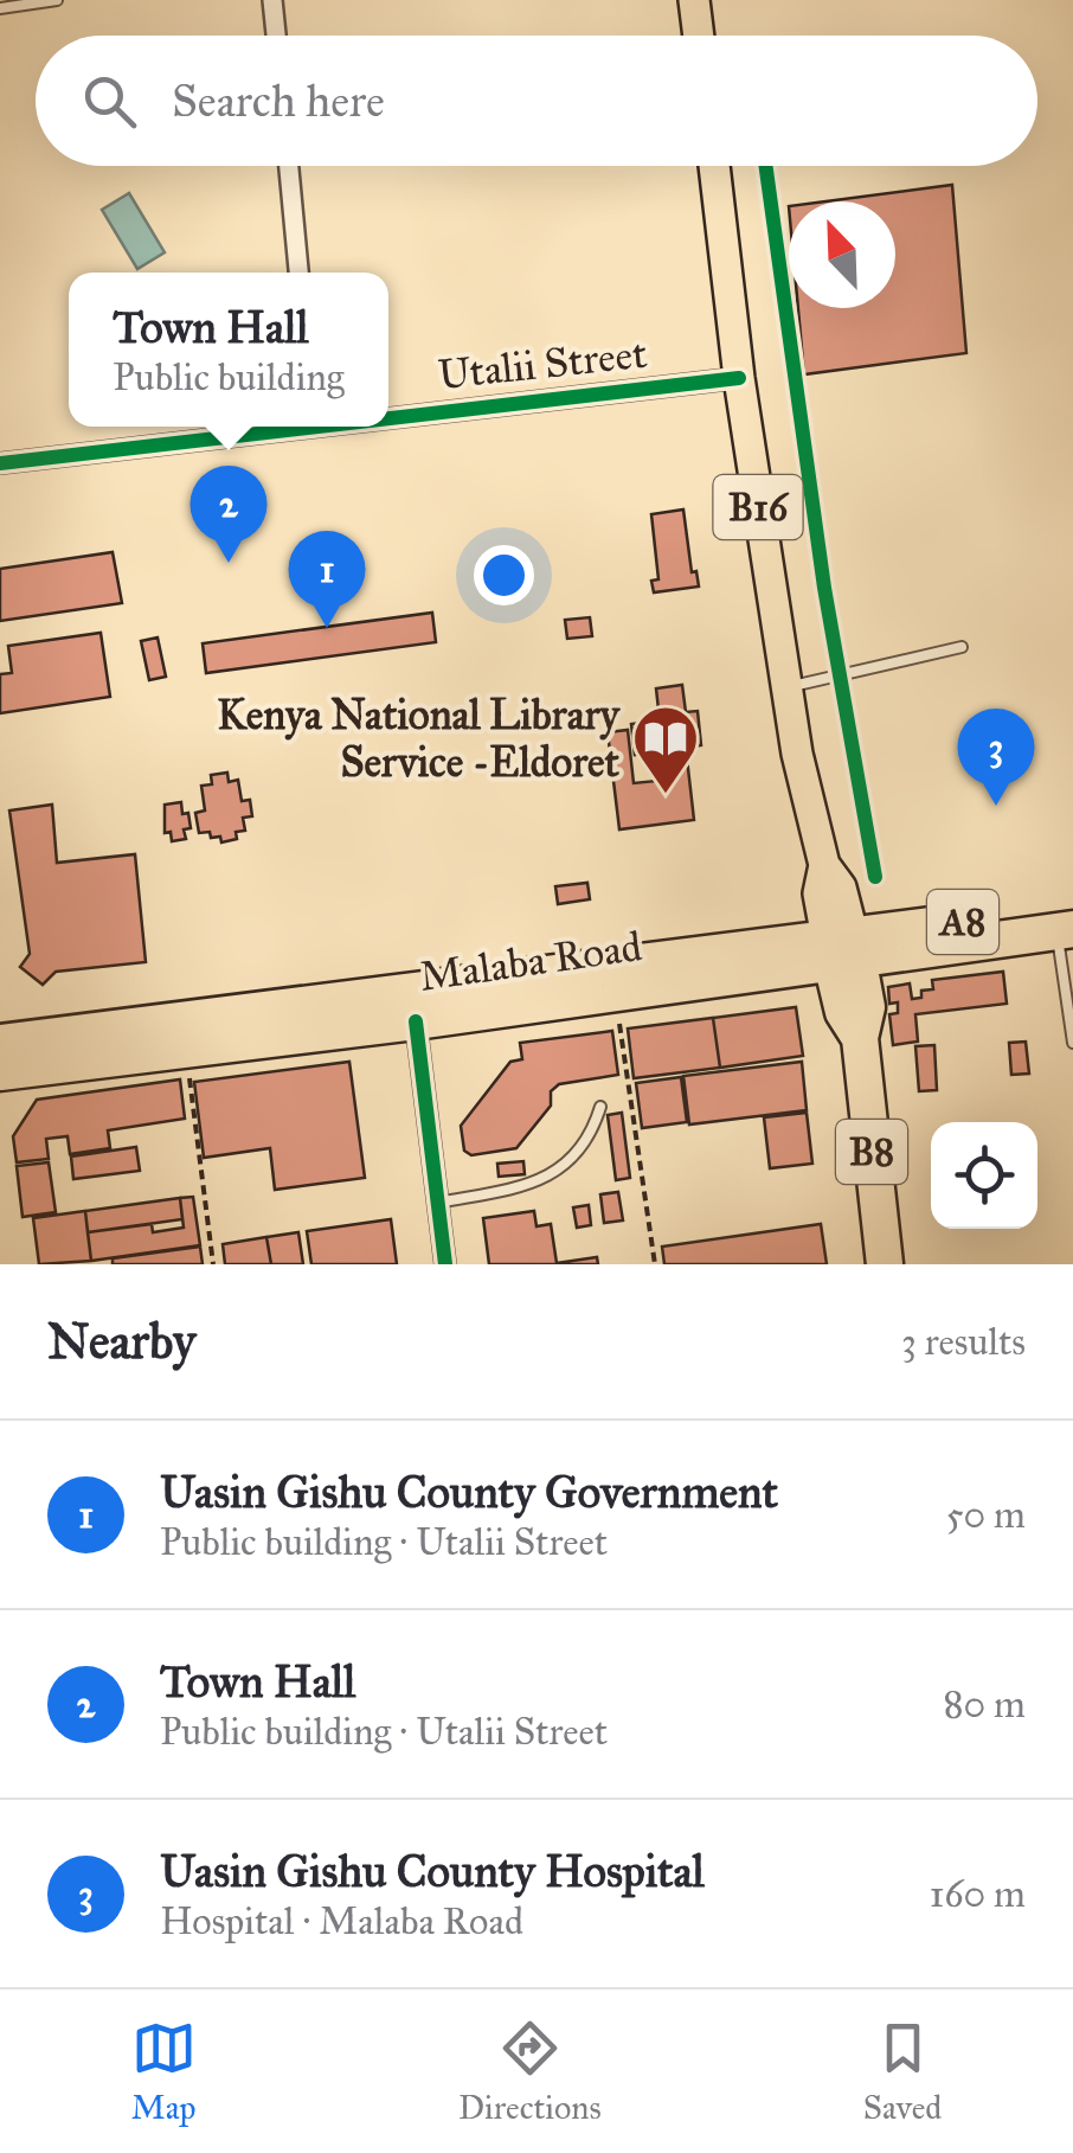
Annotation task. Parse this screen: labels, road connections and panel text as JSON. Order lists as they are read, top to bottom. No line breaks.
{"streets":{"highway":["A8","Malaba Road","B8"],"main road":["B16"],"street":["Utalii Street"]},"crossings":[["Utalii Street","B16"],["B16","A8"],["B16","Malaba Road"],["B16","B8"],["A8","Malaba Road"],["A8","B8"],["Malaba Road","B8"]],"places":{"library":["Kenya National Library Service -Eldoret"]},"north":"top left","page":{"search":"Search here","popup":["Town Hall","Public building"],"pins":["2","1","3"],"heading":["Nearby","3 results"],"list":[{"mark":"1","name":"Uasin Gishu County Government","note":"Public building · Utalii Street","value":"50 m"},{"mark":"2","name":"Town Hall","note":"Public building · Utalii Street","value":"80 m"},{"mark":"3","name":"Uasin Gishu County Hospital","note":"Hospital · Malaba Road","value":"160 m"}],"nav":["Map","Directions","Saved"]}}
